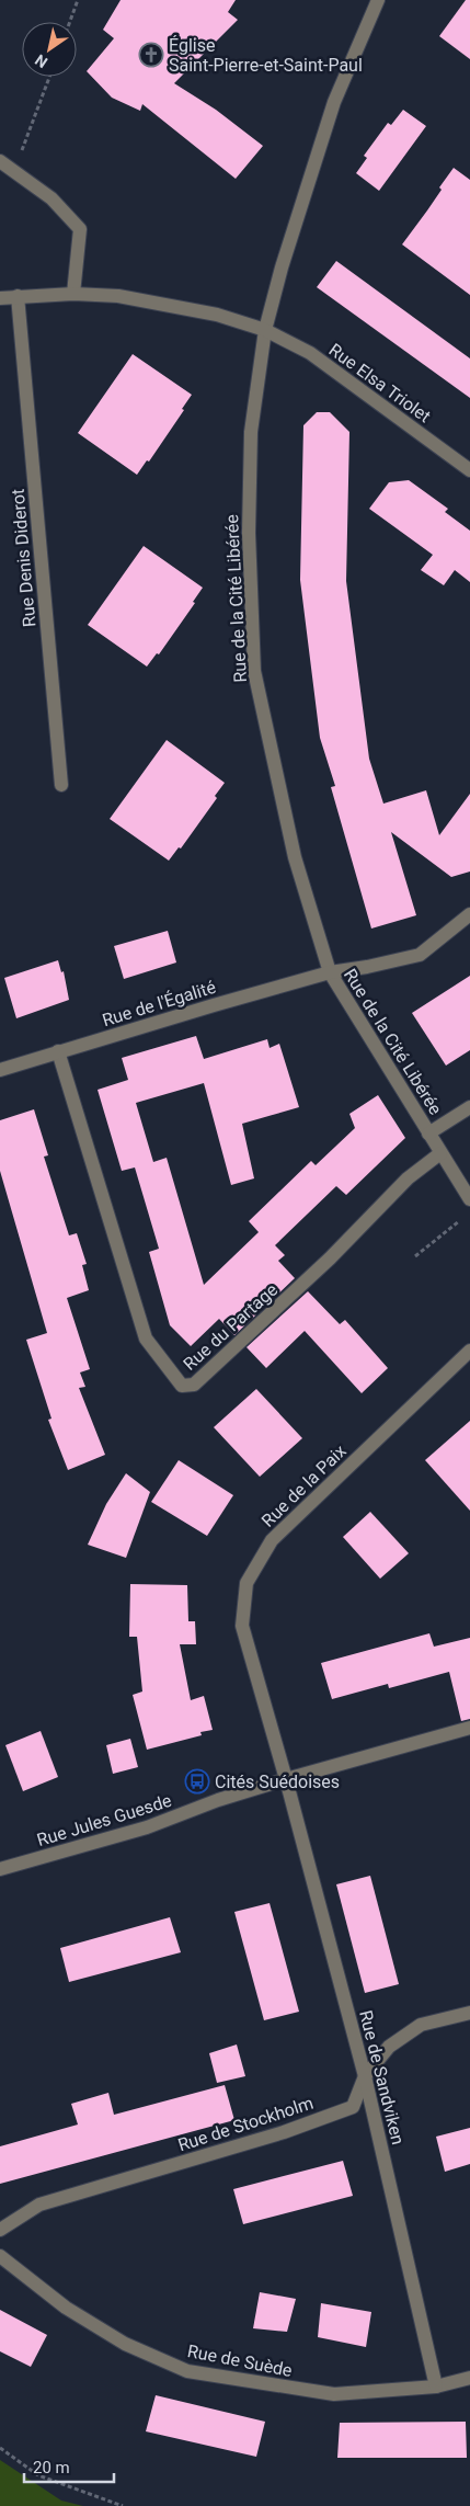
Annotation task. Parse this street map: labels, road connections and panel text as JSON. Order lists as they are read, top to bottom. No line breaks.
{"streets":{"street":["Rue Elsa Triolet","Rue Denis Diderot","Rue de la Cité Libérée","Rue de l'Égalité","Rue du Partage","Rue de la Paix","Rue Jules Guesde","Rue de Sandviken","Rue de Stockholm","Rue de Suède"]},"crossings":[["Rue Elsa Triolet","Rue de la Cité Libérée"],["Rue de la Cité Libérée","Rue de l'Égalité"],["Rue de la Cité Libérée","Rue du Partage"],["Rue de l'Égalité","Rue du Partage"],["Rue de la Paix","Rue Jules Guesde"],["Rue de la Paix","Rue de Sandviken"],["Rue Jules Guesde","Rue de Sandviken"],["Rue de Sandviken","Rue de Stockholm"],["Rue de Sandviken","Rue de Suède"]],"places":{"church":["Église Saint-Pierre-et-Saint-Paul"],"bus stop":["Cités Suédoises"]},"scale_bar":"20 m","north":"bottom left"}
